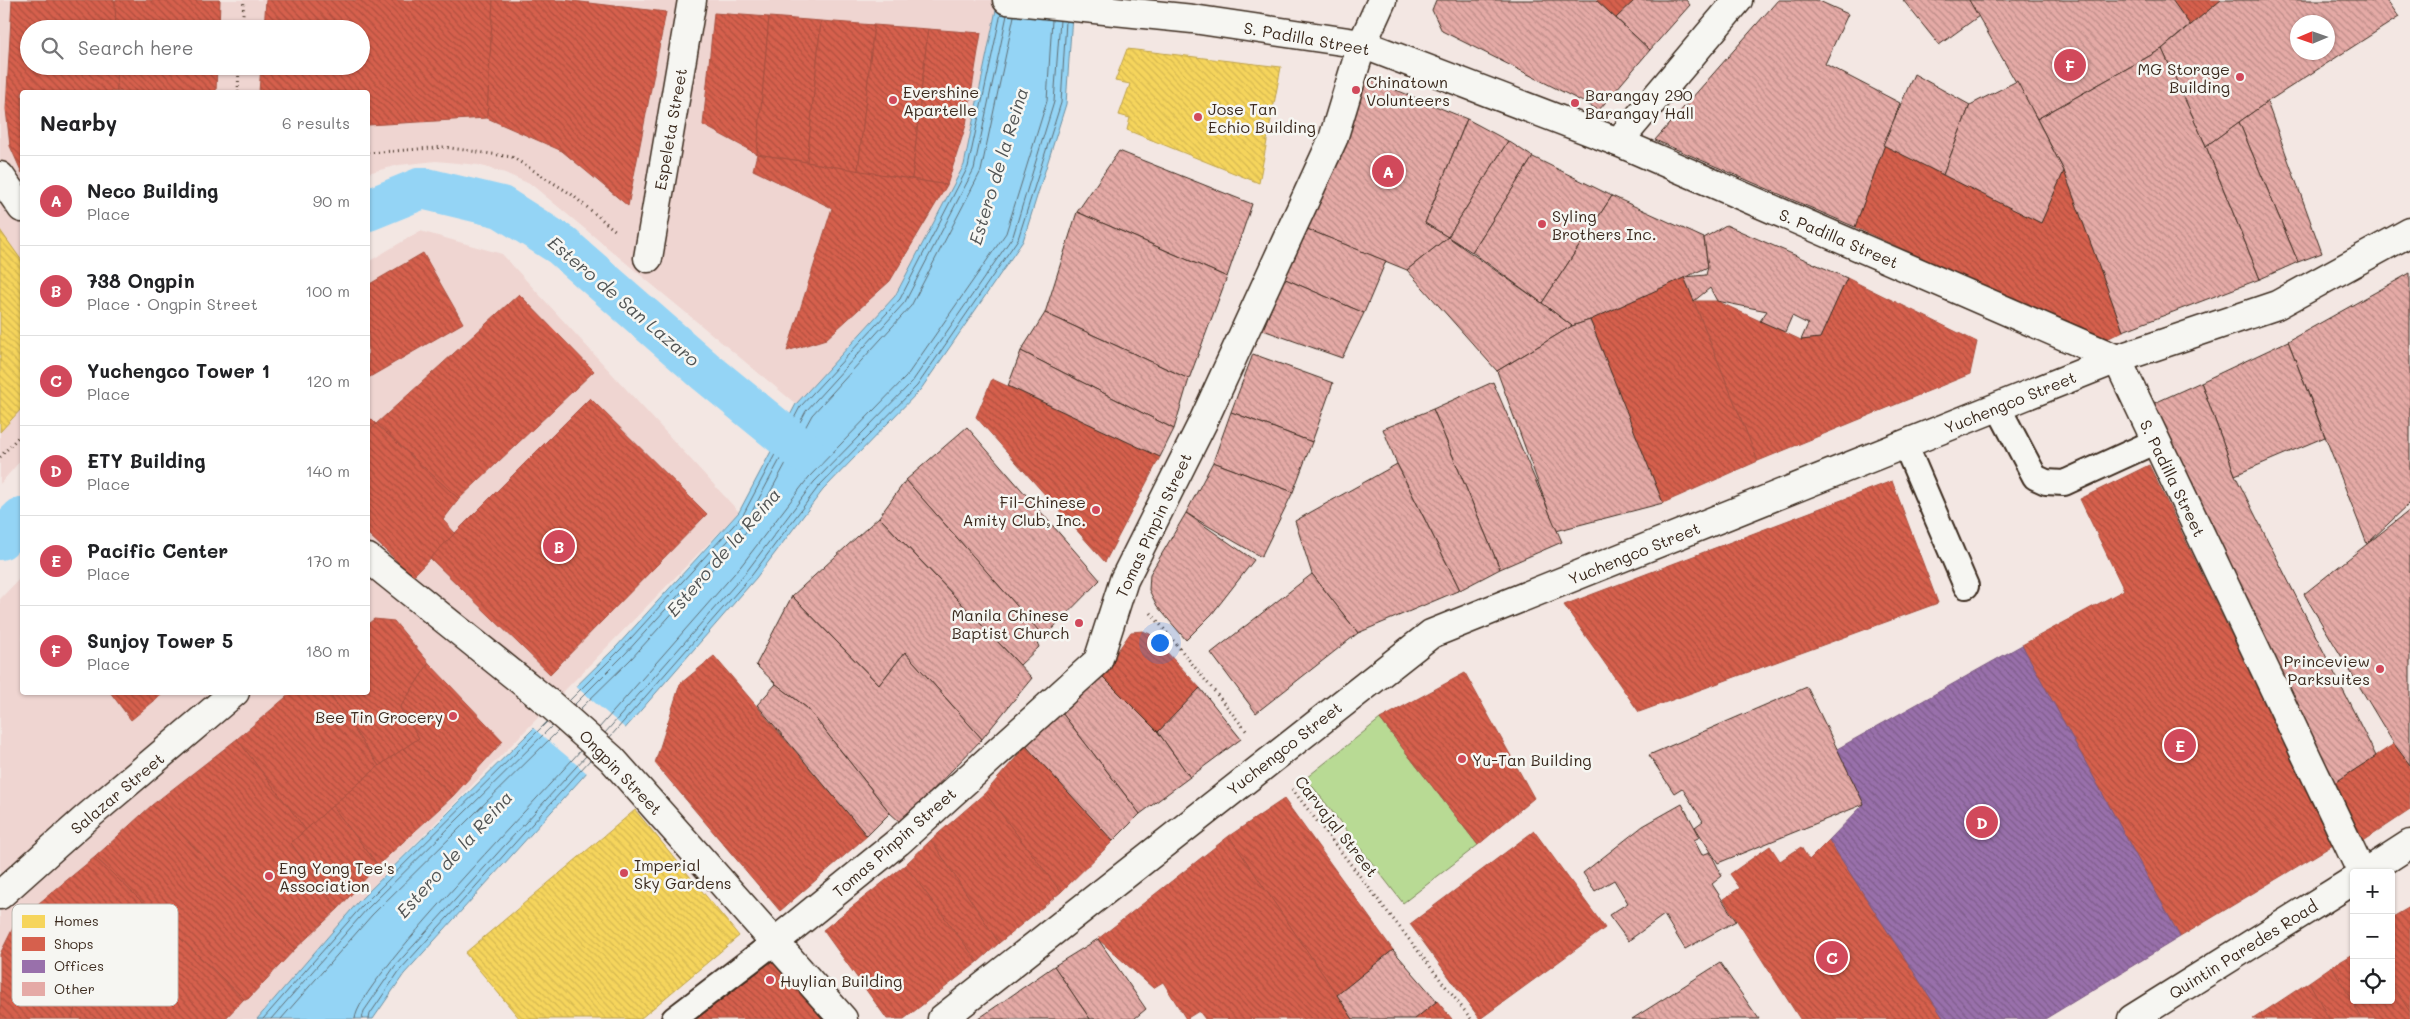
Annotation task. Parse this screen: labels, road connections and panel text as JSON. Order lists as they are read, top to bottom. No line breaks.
{"streets":{"street":["S. Padilla Street","Espeleta Street","Yuchengco Street","Tomas Pinpin Street","Ongpin Street","Salazar Street","Quintin Paredes Road"],"path":["Carvajal Street"]},"crossings":[["S. Padilla Street","Yuchengco Street"],["S. Padilla Street","Tomas Pinpin Street"],["Yuchengco Street","Carvajal Street"],["Tomas Pinpin Street","Ongpin Street"],["Tomas Pinpin Street","Carvajal Street"]],"water":["Estero de la Reina","Estero de San Lazaro"],"places":["MG Storage Building","Chinatown Volunteers","Evershine Apartelle","Barangay 290 Barangay Hall","Jose Tan Echio Building","Syling Brothers Inc.","Fil-Chinese Amity Club, Inc.","Manila Chinese Baptist Church","Princeview Parksuites","Bee Tin Grocery","Yu-Tan Building","Imperial Sky Gardens","Eng Yong Tee's Association","Huylian Building"],"legend":["Homes","Shops","Offices","Other"],"north":"left","page":{"search":"Search here","pins":["F","A","B","E","D","C"],"heading":["Nearby","6 results"],"list":[{"mark":"A","name":"Neco Building","note":"Place","value":"90 m"},{"mark":"B","name":"738 Ongpin","note":"Place · Ongpin Street","value":"100 m"},{"mark":"C","name":"Yuchengco Tower 1","note":"Place","value":"120 m"},{"mark":"D","name":"ETY Building","note":"Place","value":"140 m"},{"mark":"E","name":"Pacific Center","note":"Place","value":"170 m"},{"mark":"F","name":"Sunjoy Tower 5","note":"Place","value":"180 m"}],"map_buttons":["+","−"]}}
